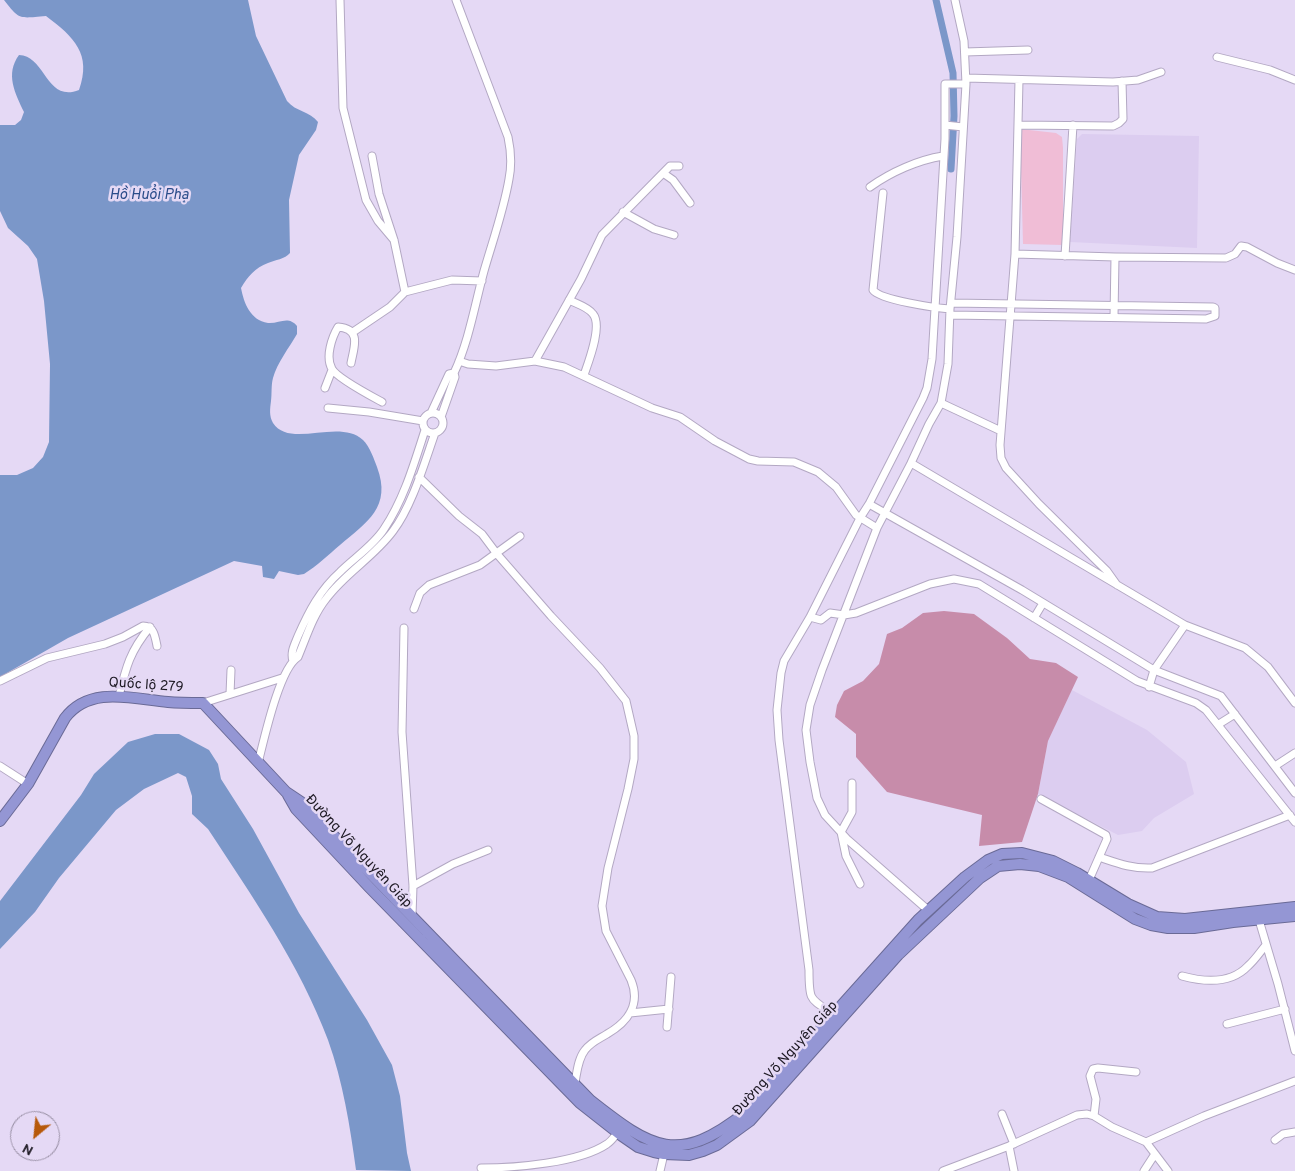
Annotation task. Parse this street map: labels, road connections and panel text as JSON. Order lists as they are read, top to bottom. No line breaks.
{"streets":{"highway":["Quốc lộ 279","Đường Võ Nguyên Giáp"]},"water":["Hồ Huổi Phạ"],"north":"bottom left"}
